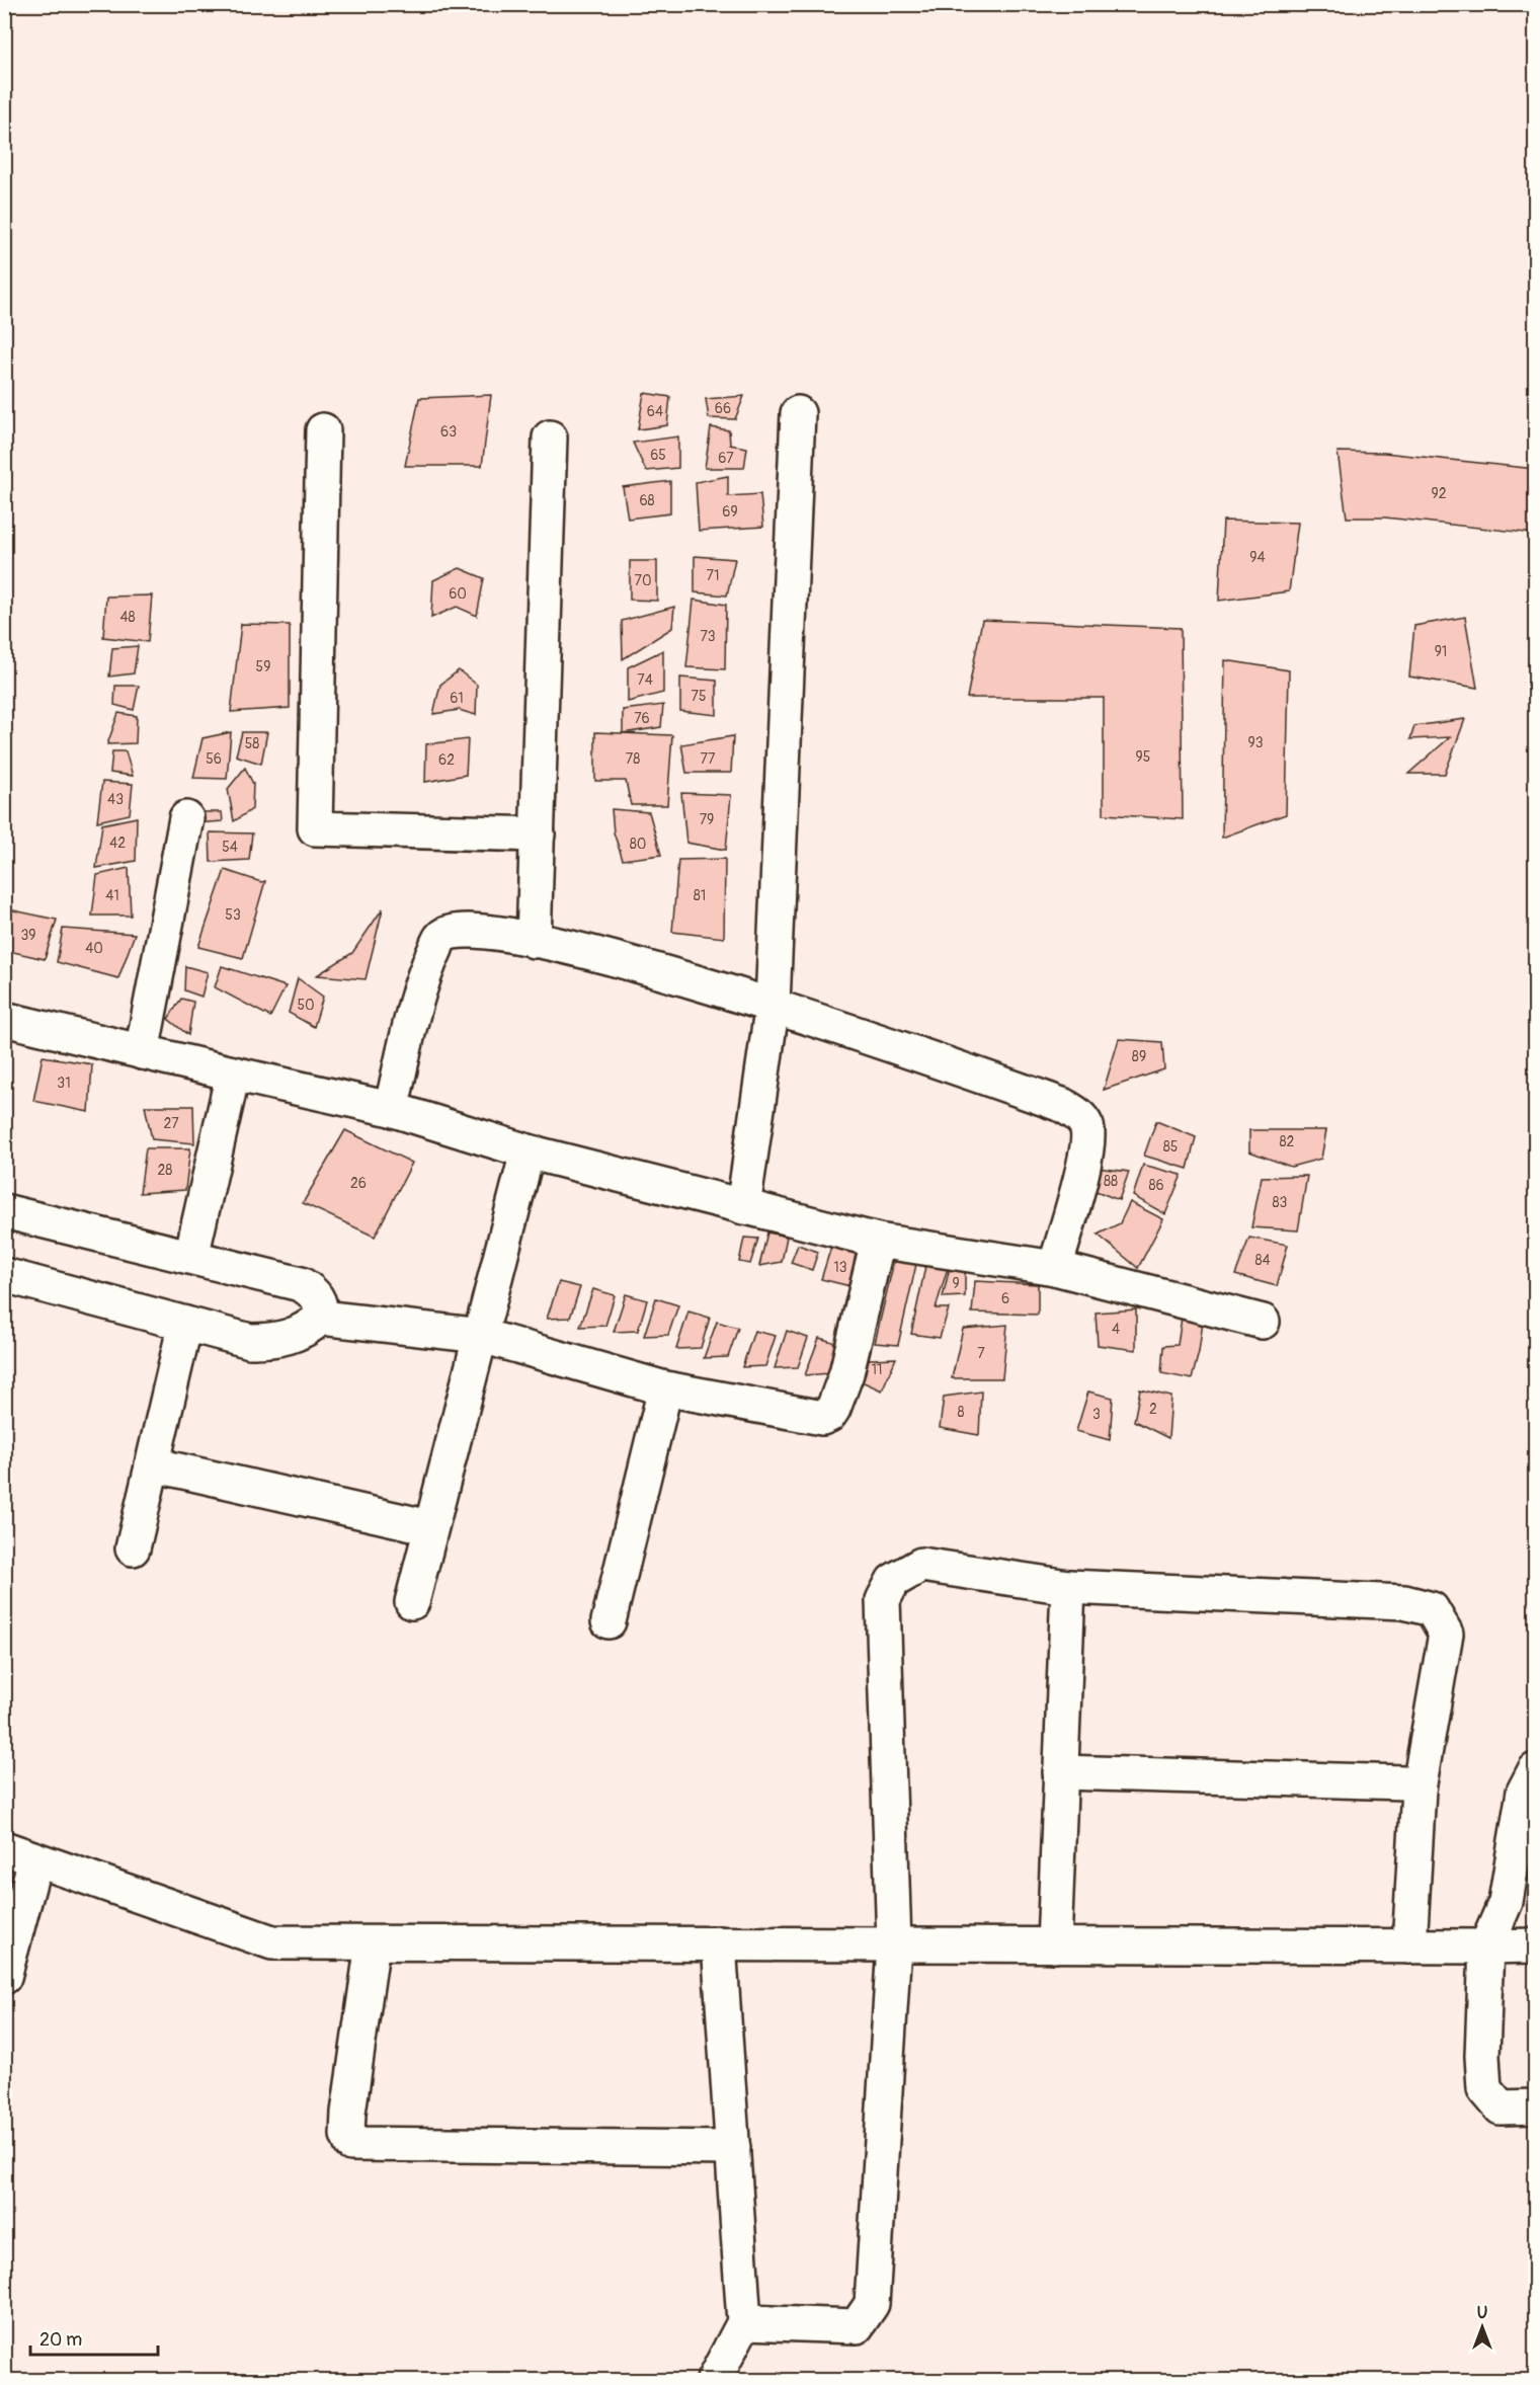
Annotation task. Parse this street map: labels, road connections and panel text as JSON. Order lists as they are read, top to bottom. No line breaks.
{"house_numbers":["66","64","63","65","67","92","68","69","94","71","70","60","48","73","91","59","74","75","61","76","93","58","95","56","78","77","62","43","79","42","80","54","41","81","53","39","40","50","89","31","27","82","85","28","88","26","86","83","84","13","9","6","4","7","11","2","8","3"],"scale_bar":"20 m","north":"top"}
